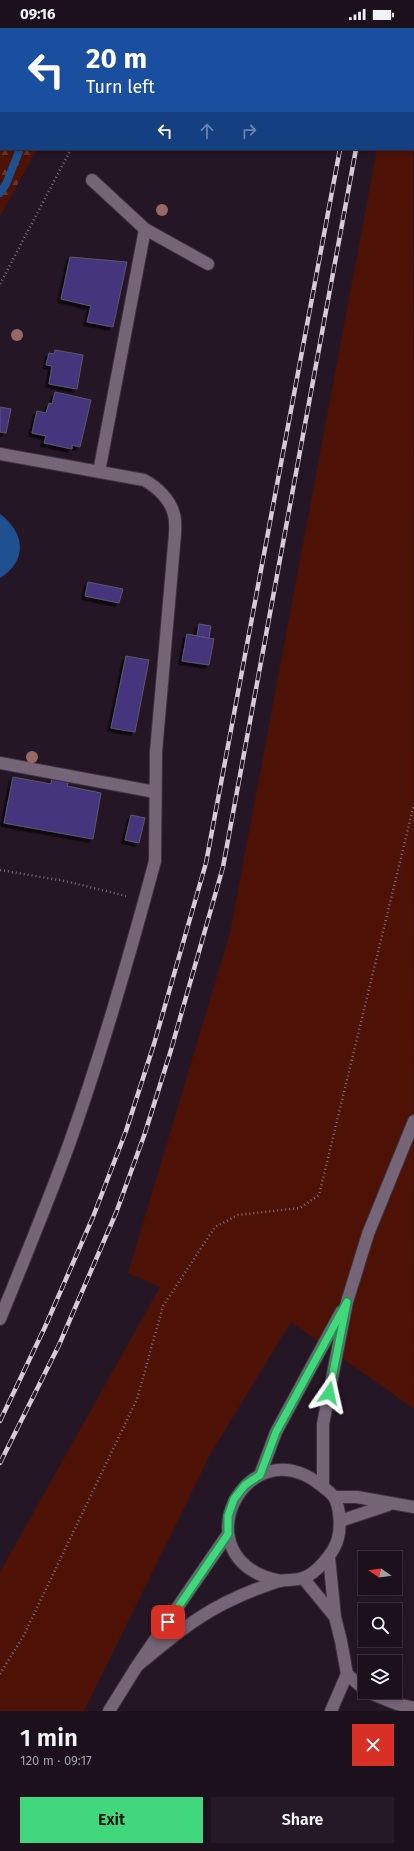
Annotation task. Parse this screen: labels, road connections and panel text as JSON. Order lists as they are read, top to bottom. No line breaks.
{"north":"left","page":{"status":"09:16","turn":["20 m","Turn left"],"heading":["1 min","120 m · 09:17"],"buttons":["Exit","Share"]}}
